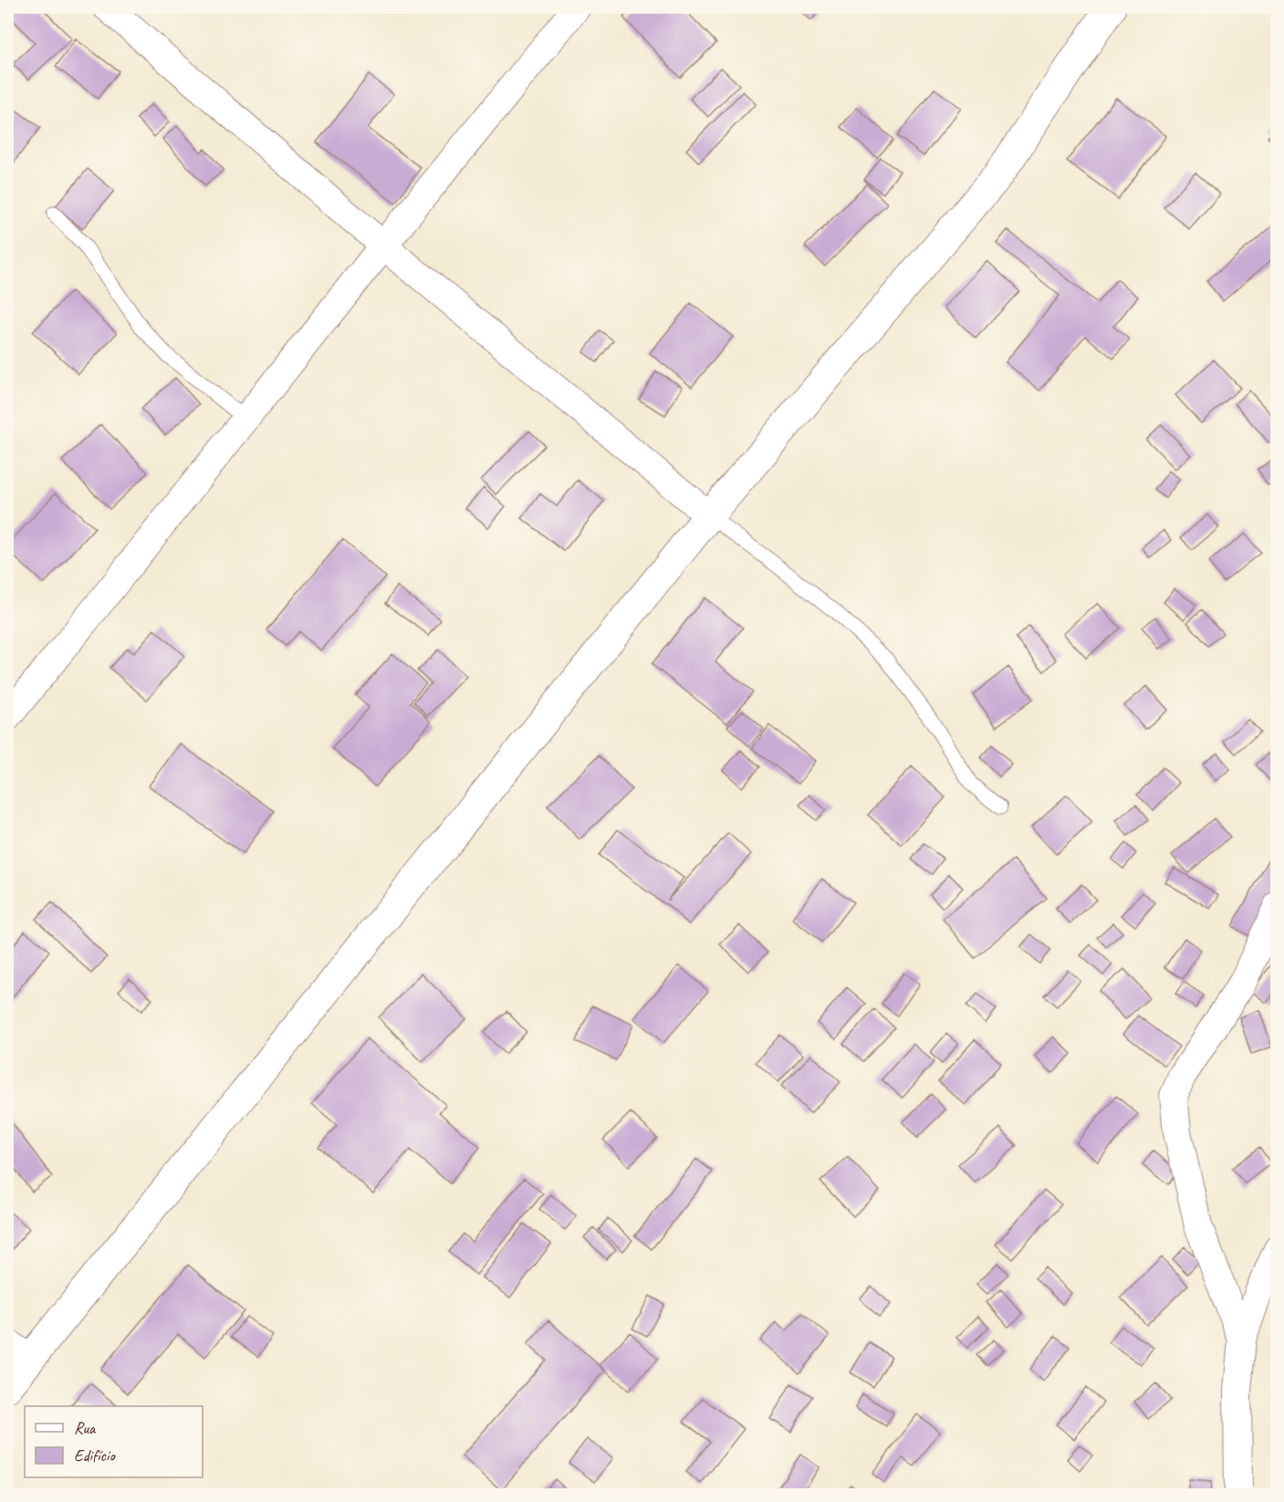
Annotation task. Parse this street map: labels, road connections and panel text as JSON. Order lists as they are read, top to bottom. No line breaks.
{"legend":["Rua","Edifício"]}
